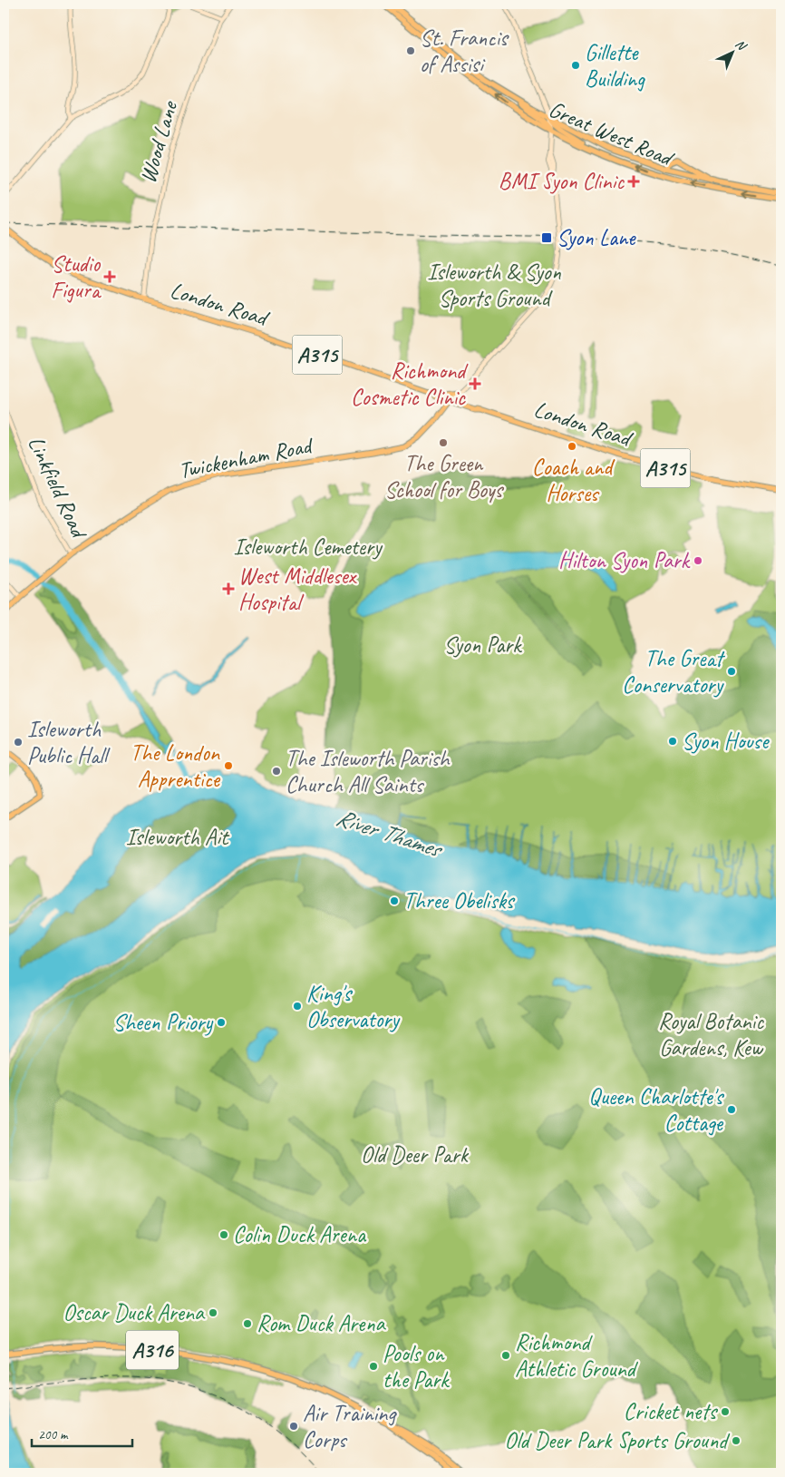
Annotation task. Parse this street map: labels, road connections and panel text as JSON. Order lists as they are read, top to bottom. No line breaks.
{"streets":{"highway":["Great West Road","A316"],"main road":["London Road","A315","Twickenham Road"],"street":["Wood Lane","Linkfield Road"]},"crossings":[["Wood Lane","London Road"],["London Road","Twickenham Road"],["Twickenham Road","Linkfield Road"]],"water":["River Thames"],"parks":["Isleworth & Syon Sports Ground","Isleworth Cemetery","Syon Park","Isleworth Ait","Royal Botanic Gardens, Kew","Old Deer Park"],"places":{"other":["St. Francis of Assisi","Gillette Building","The Green School for Boys","Coach and Horses","Hilton Syon Park","The Great Conservatory","Syon House","Isleworth Public Hall","The London Apprentice","The Isleworth Parish Church All Saints","Three Obelisks","King's Observatory","Sheen Priory","Queen Charlotte's Cottage","Colin Duck Arena","Oscar Duck Arena","Rom Duck Arena","Richmond Athletic Ground","Pools on the Park","Cricket nets","Air Training Corps","Old Deer Park Sports Ground"],"health":["BMI Syon Clinic","Studio Figura","Richmond Cosmetic Clinic","West Middlesex Hospital"],"transit":["Syon Lane"]},"scale_bar":"200 m","north":"top right"}
